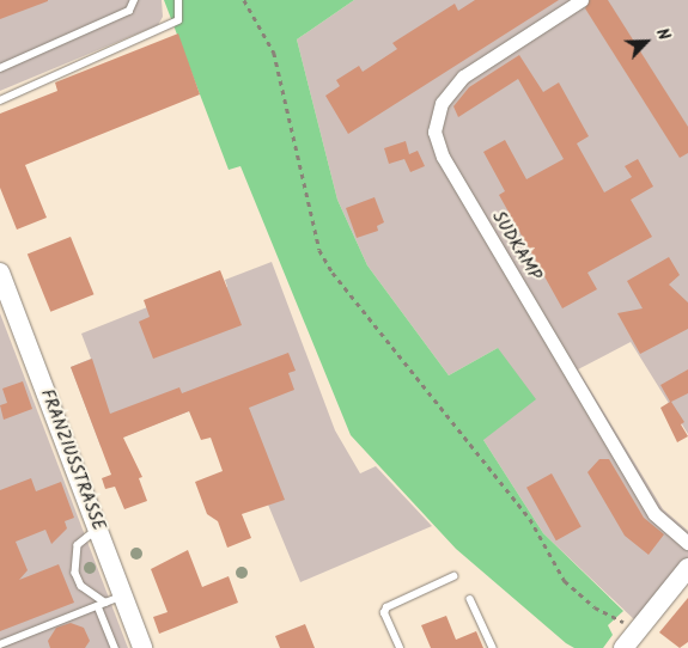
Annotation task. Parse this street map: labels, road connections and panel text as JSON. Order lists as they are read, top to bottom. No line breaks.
{"streets":{"street":["SUDKAMP","FRANZIUSSTRASSE"]},"north":"top right"}
